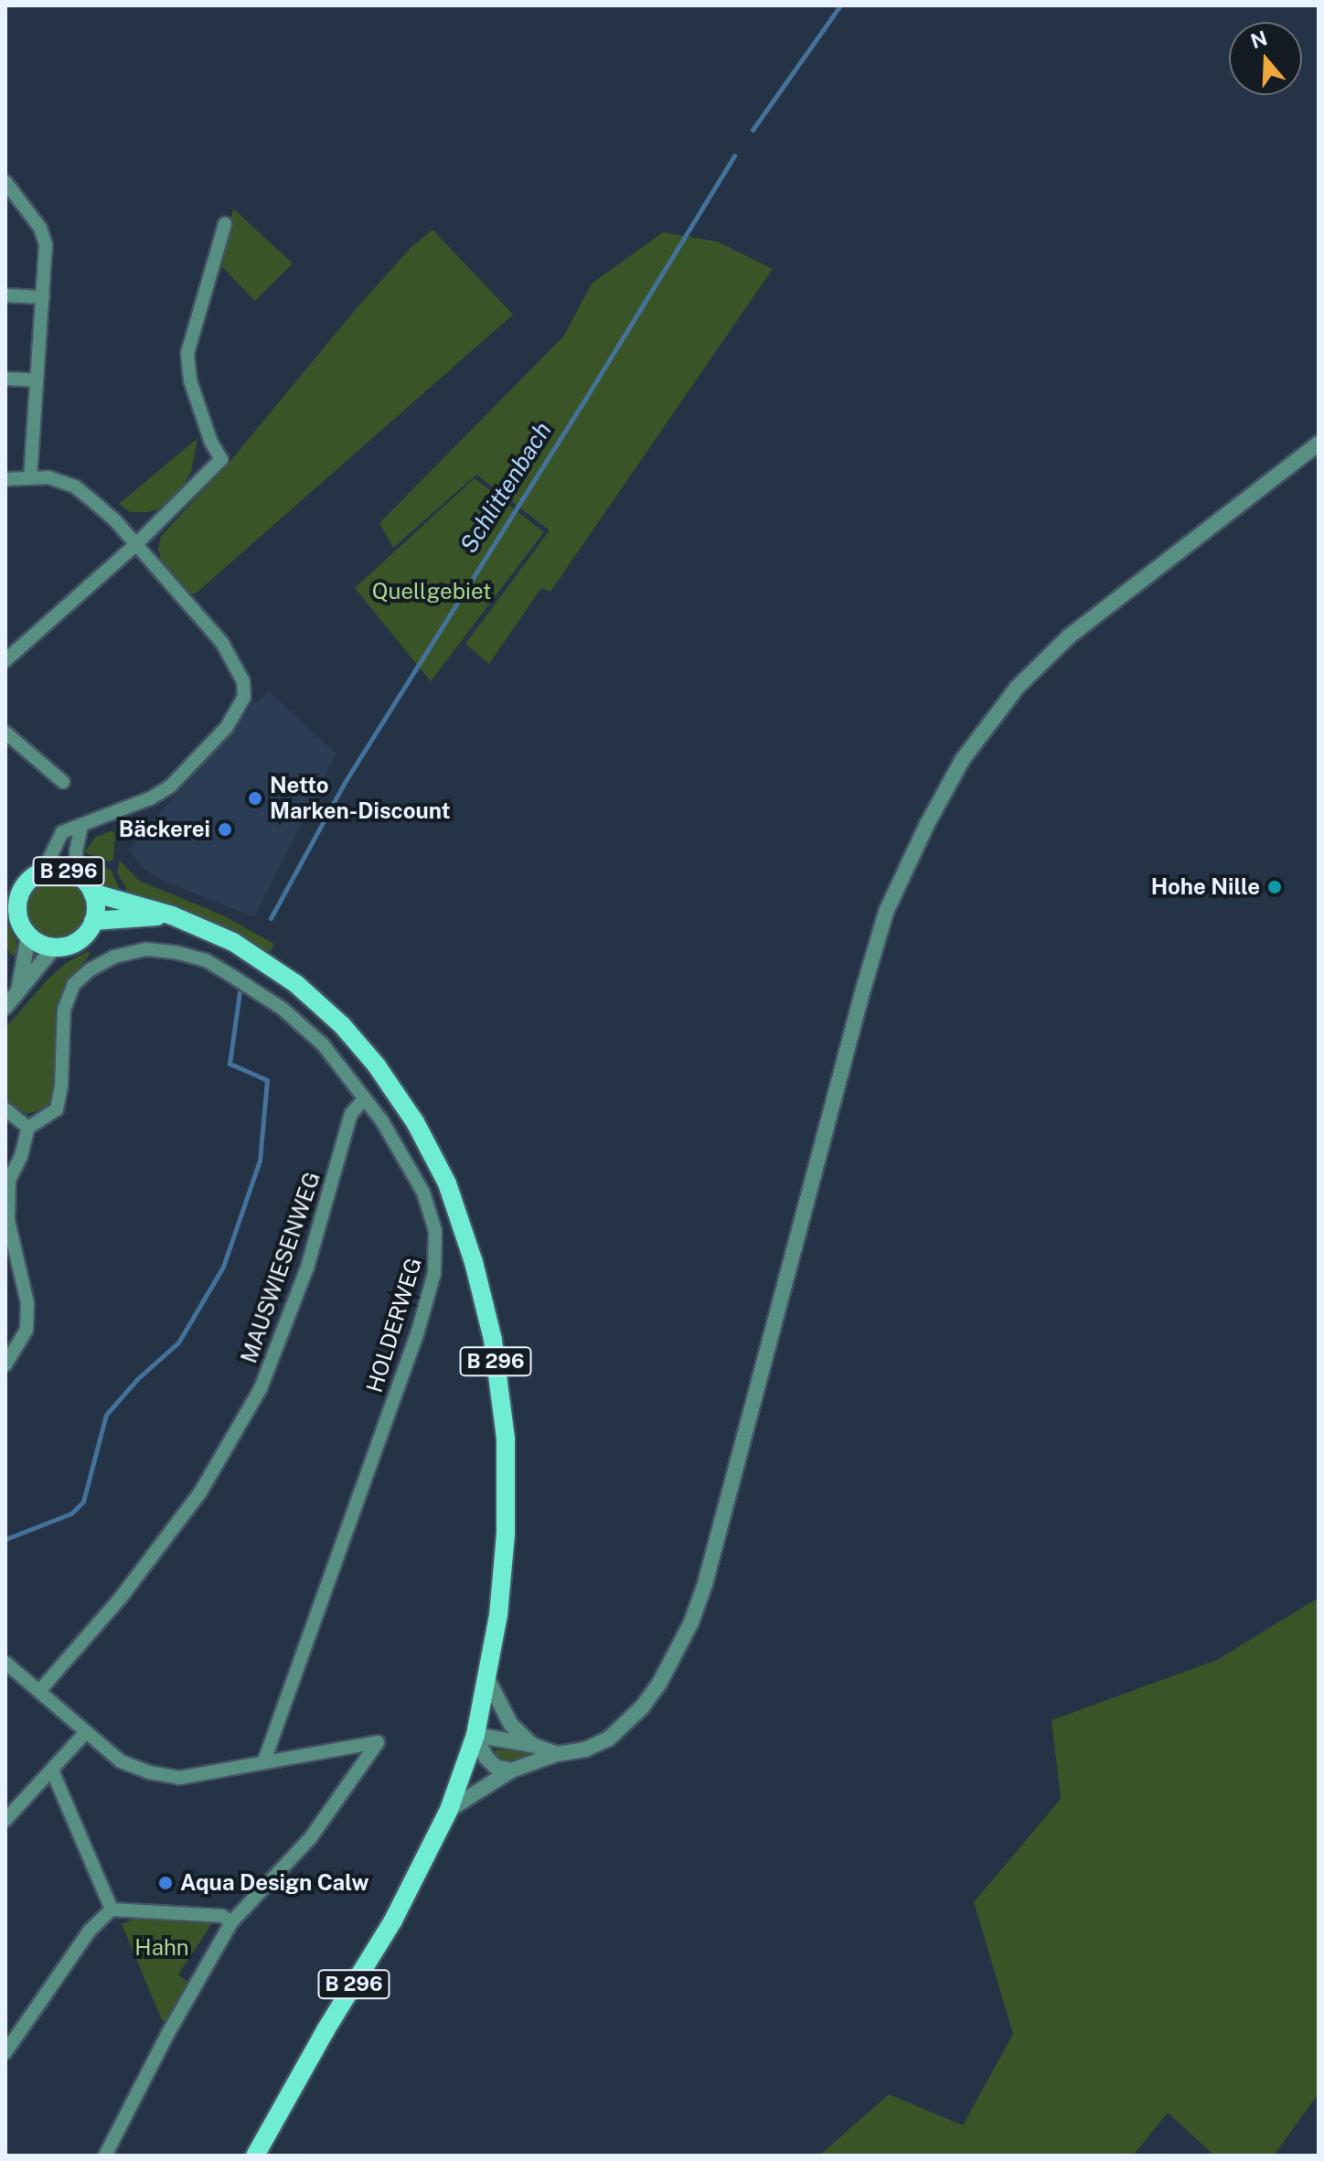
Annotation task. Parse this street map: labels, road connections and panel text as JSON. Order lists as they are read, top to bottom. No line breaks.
{"streets":{"main road":["B 296"],"street":["MAUSWIESENWEG","HOLDERWEG"]},"crossings":[["MAUSWIESENWEG","HOLDERWEG"]],"water":["Schlittenbach"],"parks":["Quellgebiet","Hahn"],"places":["Netto Marken-Discount","Bäckerei","Hohe Nille","Aqua Design Calw"],"north":"top"}
